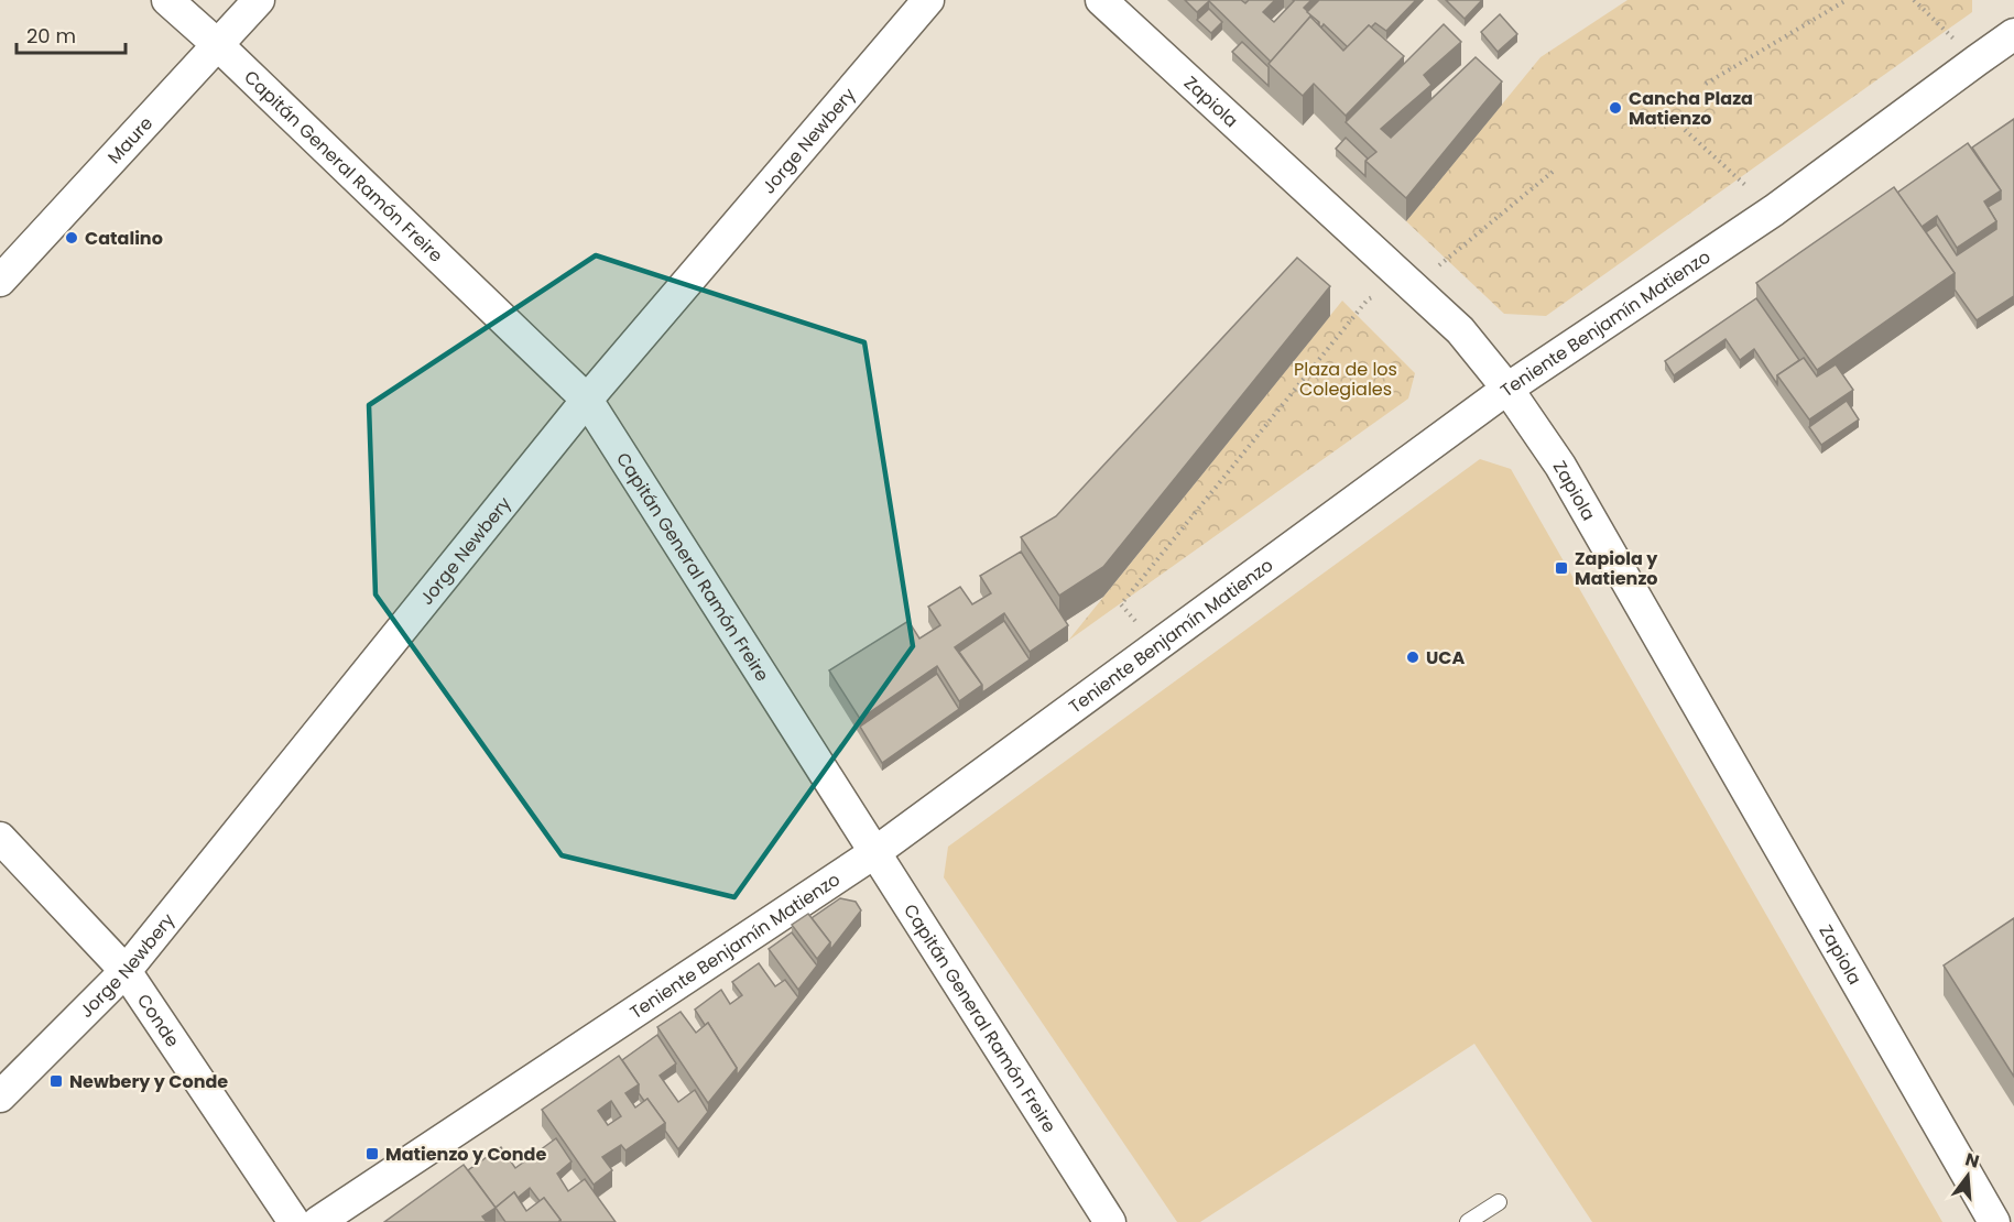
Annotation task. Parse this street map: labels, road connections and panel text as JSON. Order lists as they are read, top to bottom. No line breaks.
{"streets":{"street":["Zapiola","Jorge Newbery","Maure","Capitán General Ramón Freire","Teniente Benjamín Matienzo","Conde"]},"crossings":[["Zapiola","Teniente Benjamín Matienzo"],["Jorge Newbery","Capitán General Ramón Freire"],["Jorge Newbery","Conde"],["Maure","Capitán General Ramón Freire"],["Capitán General Ramón Freire","Teniente Benjamín Matienzo"]],"parks":["Plaza de los Colegiales"],"places":{"other":["Cancha Plaza Matienzo","Catalino","UCA"],"transit":["Zapiola y Matienzo","Newbery y Conde","Matienzo y Conde"]},"scale_bar":"20 m","north":"top"}
